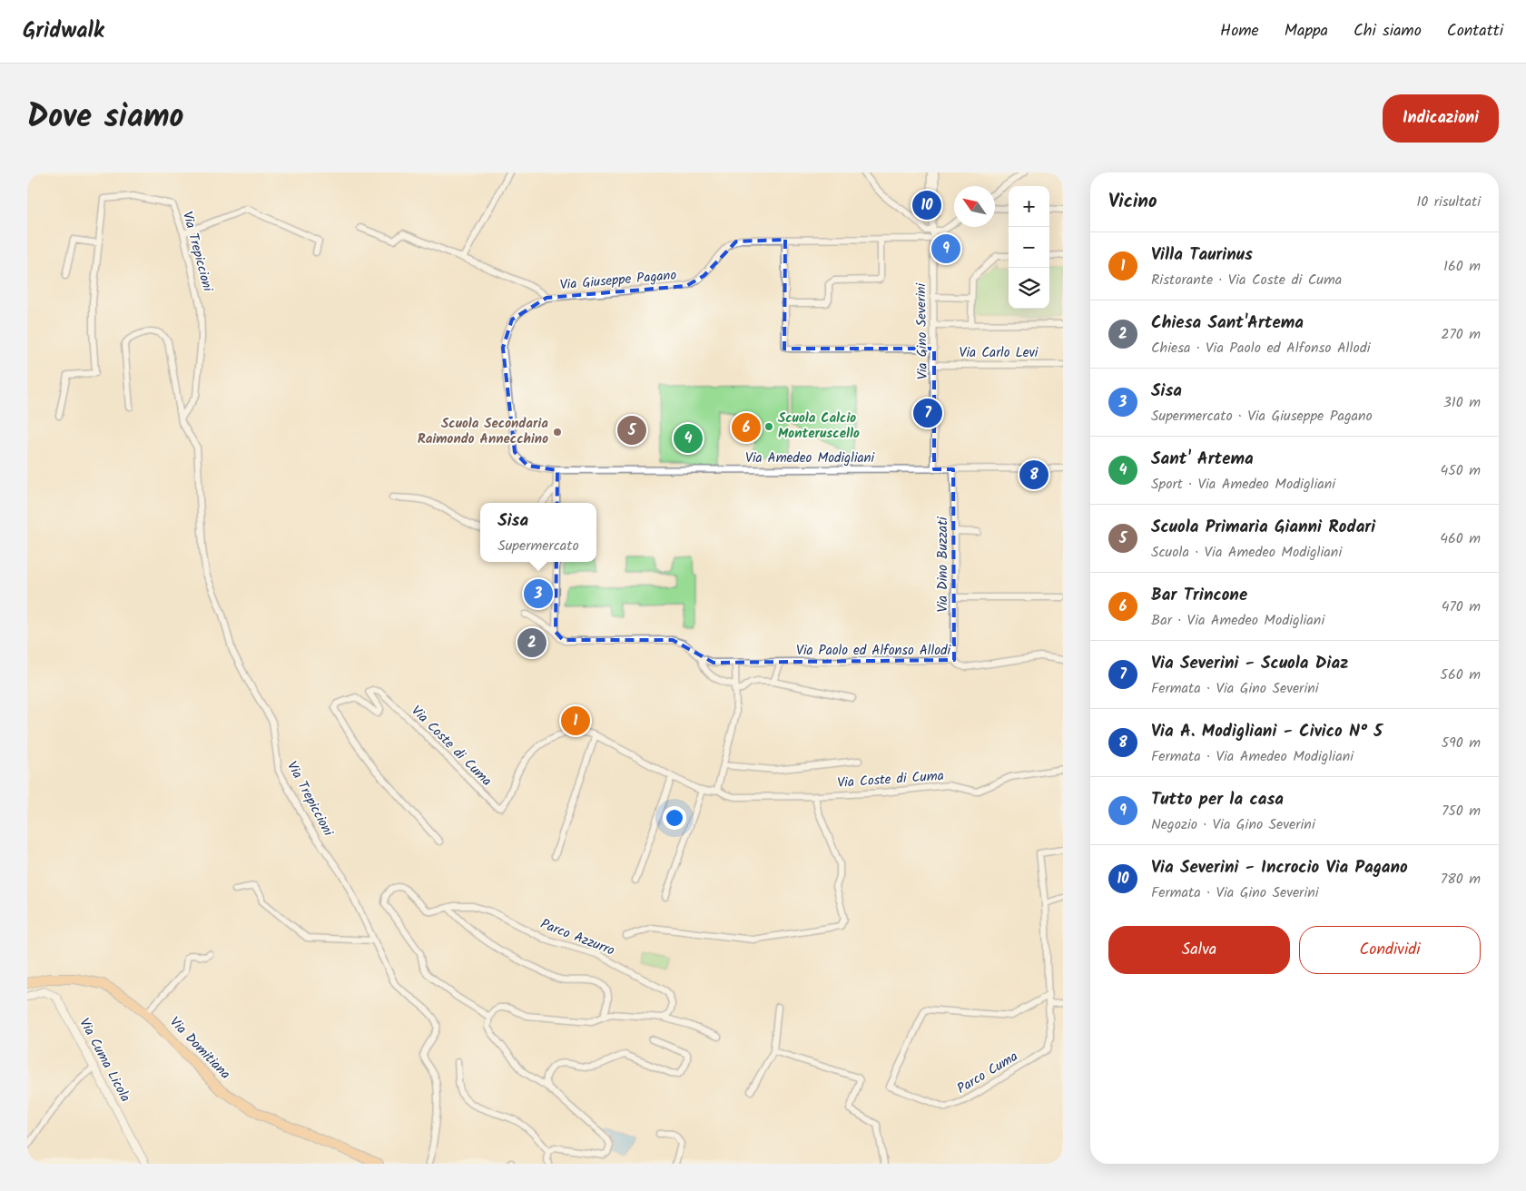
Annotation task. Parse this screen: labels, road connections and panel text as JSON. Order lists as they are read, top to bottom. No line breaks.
{"streets":{"main road":["Via Domitiana"],"street":["Via Trepiccioni","Via Giuseppe Pagano","Via Gino Severini","Via Carlo Levi","Via Amedeo Modigliani","Via Dino Buzzati","Via Paolo ed Alfonso Allodi","Via Coste di Cuma","Parco Azzurro","Via Cuma Licola","Parco Cuma"]},"crossings":[["Via Giuseppe Pagano","Via Gino Severini"],["Via Giuseppe Pagano","Via Amedeo Modigliani"],["Via Gino Severini","Via Carlo Levi"],["Via Gino Severini","Via Amedeo Modigliani"],["Via Amedeo Modigliani","Via Dino Buzzati"],["Via Dino Buzzati","Via Paolo ed Alfonso Allodi"]],"places":["Scuola Calcio Monteruscello","Scuola Secondaria Raimondo Annecchino"],"north":"top left","page":{"header":"Gridwalk","nav":["Home","Mappa","Chi siamo","Contatti"],"title":"Dove siamo","buttons":["Indicazioni",["Salva","Condividi"]],"heading":["Vicino","10 risultati"],"map_buttons":["+","−"],"pins":["10","9","7","6","5","4","8","3","2","1"],"list":[{"mark":"1","name":"Villa Taurinus","note":"Ristorante · Via Coste di Cuma","value":"160 m"},{"mark":"2","name":"Chiesa Sant'Artema","note":"Chiesa · Via Paolo ed Alfonso Allodi","value":"270 m"},{"mark":"3","name":"Sisa","note":"Supermercato · Via Giuseppe Pagano","value":"310 m"},{"mark":"4","name":"Sant' Artema","note":"Sport · Via Amedeo Modigliani","value":"450 m"},{"mark":"5","name":"Scuola Primaria Gianni Rodari","note":"Scuola · Via Amedeo Modigliani","value":"460 m"},{"mark":"6","name":"Bar Trincone","note":"Bar · Via Amedeo Modigliani","value":"470 m"},{"mark":"7","name":"Via Severini - Scuola Diaz","note":"Fermata · Via Gino Severini","value":"560 m"},{"mark":"8","name":"Via A. Modigliani - Civico N° 5","note":"Fermata · Via Amedeo Modigliani","value":"590 m"},{"mark":"9","name":"Tutto per la casa","note":"Negozio · Via Gino Severini","value":"750 m"},{"mark":"10","name":"Via Severini - Incrocio Via Pagano","note":"Fermata · Via Gino Severini","value":"780 m"}],"popup":["Sisa","Supermercato"]}}
